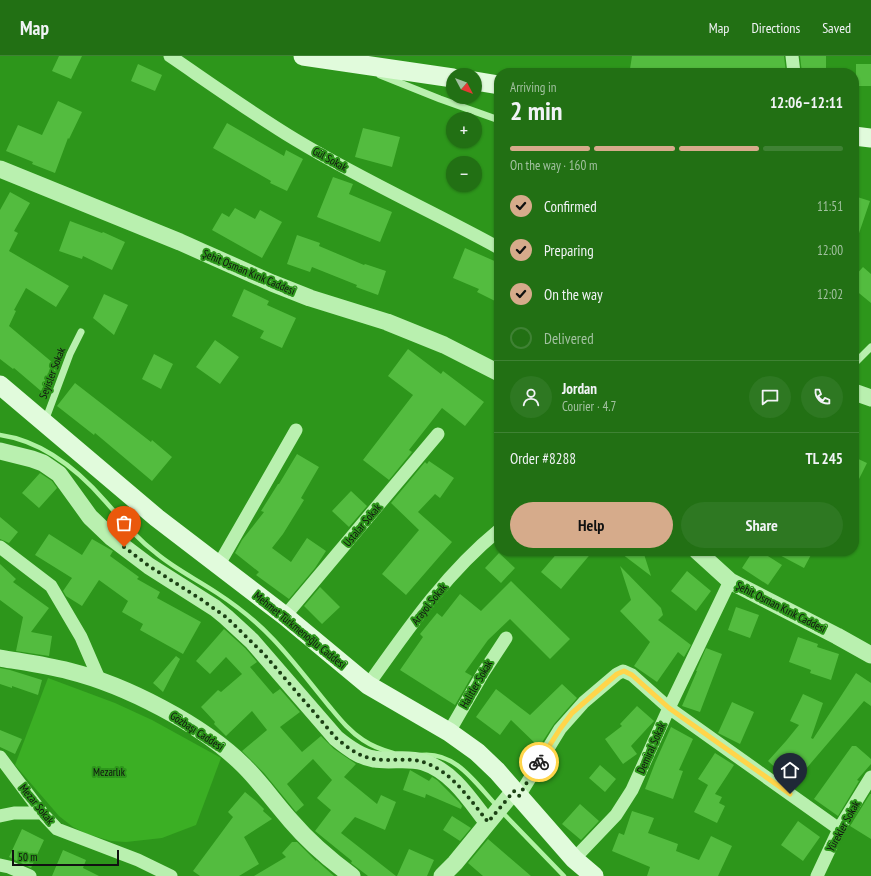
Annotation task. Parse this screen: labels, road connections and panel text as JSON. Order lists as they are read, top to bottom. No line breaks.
{"streets":{"main road":["Mehmet Türkmenoğlu Caddesi"],"street":["Gül Sokak","Şehit Osman Kırık Caddesi","Ustalar Sokak","Arayol Sokak","Halitler Sokak","Gözbaşı Caddesi","Demiral Sokak","Mezar Sokak","Yürekler Sokak"],"lane":["Seyisler Sokak"]},"crossings":[["Şehit Osman Kırık Caddesi","Demiral Sokak"],["Seyisler Sokak","Mehmet Türkmenoğlu Caddesi"],["Ustalar Sokak","Mehmet Türkmenoğlu Caddesi"],["Arayol Sokak","Mehmet Türkmenoğlu Caddesi"],["Mehmet Türkmenoğlu Caddesi","Halitler Sokak"],["Mehmet Türkmenoğlu Caddesi","Demiral Sokak"]],"parks":["Mezarlık"],"scale_bar":"50 m","north":"bottom right","page":{"header":"Map","nav":["Map","Directions","Saved"],"map_buttons":["+","−"],"heading":["2 min","Arriving in","12:06–12:11"],"panel":["Jordan","Courier · 4.7","Order #8288","TL 245"],"bar":"On the way · 160 m","list":[["Confirmed","11:51"],["Preparing","12:00"],["On the way","12:02"],"Delivered"],"buttons":["Help","Share"],"scale":"50 m"}}
